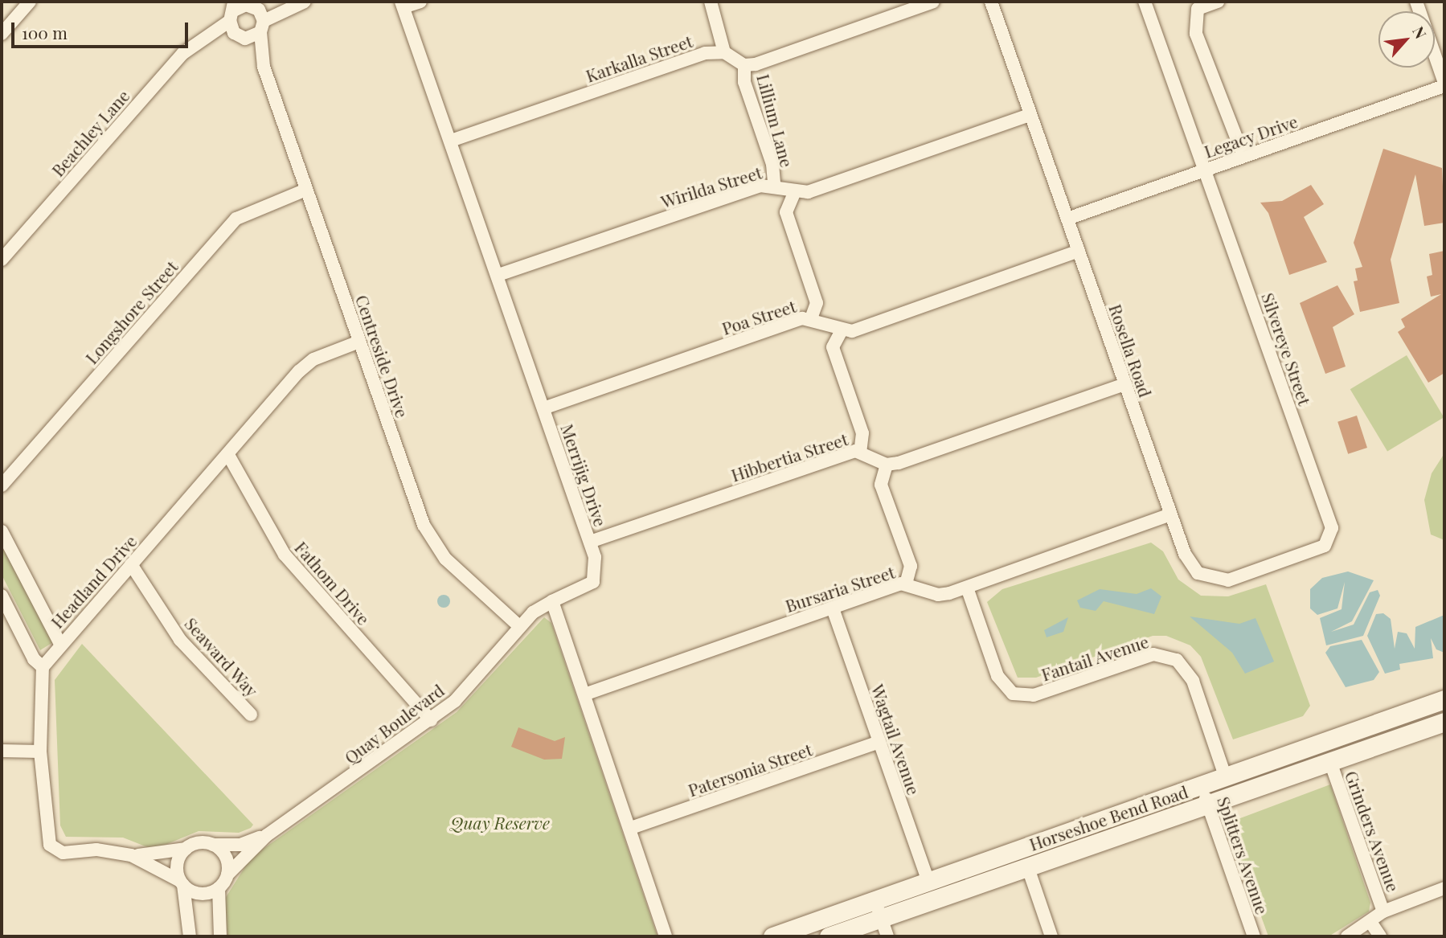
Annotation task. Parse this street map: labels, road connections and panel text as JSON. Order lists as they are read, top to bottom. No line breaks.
{"streets":{"street":["Karkalla Street","Lillium Lane","Beachley Lane","Legacy Drive","Wirilda Street","Longshore Street","Poa Street","Silvereye Street","Rosella Road","Centreside Drive","Hibbertia Street","Merrijig Drive","Headland Drive","Fathom Drive","Bursaria Street","Seaward Way","Fantail Avenue","Quay Boulevard","Wagtail Avenue","Patersonia Street","Horseshoe Bend Road","Grinders Avenue","Splitters Avenue"]},"crossings":[["Karkalla Street","Merrijig Drive"],["Lillium Lane","Wirilda Street"],["Beachley Lane","Centreside Drive"],["Legacy Drive","Silvereye Street"],["Legacy Drive","Rosella Road"],["Wirilda Street","Rosella Road"],["Wirilda Street","Merrijig Drive"],["Longshore Street","Centreside Drive"],["Poa Street","Merrijig Drive"],["Silvereye Street","Rosella Road"],["Rosella Road","Bursaria Street"],["Centreside Drive","Headland Drive"],["Centreside Drive","Quay Boulevard"],["Hibbertia Street","Merrijig Drive"],["Merrijig Drive","Quay Boulevard"],["Headland Drive","Fathom Drive"],["Headland Drive","Seaward Way"],["Fathom Drive","Quay Boulevard"],["Bursaria Street","Fantail Avenue"],["Bursaria Street","Wagtail Avenue"],["Fantail Avenue","Horseshoe Bend Road"],["Wagtail Avenue","Patersonia Street"],["Wagtail Avenue","Horseshoe Bend Road"],["Horseshoe Bend Road","Grinders Avenue"],["Horseshoe Bend Road","Splitters Avenue"]],"parks":["Quay Reserve"],"scale_bar":"100 m","north":"top right"}
